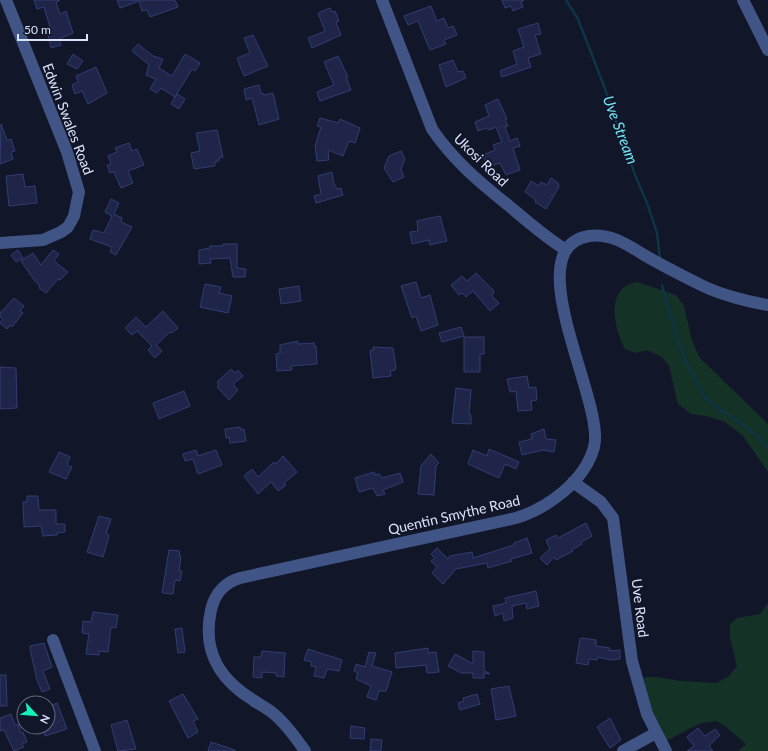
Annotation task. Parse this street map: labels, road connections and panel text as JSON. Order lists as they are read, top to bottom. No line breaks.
{"streets":{"street":["Edwin Swales Road","Ukosi Road","Quentin Smythe Road","Uve Road"]},"crossings":[["Ukosi Road","Quentin Smythe Road"],["Quentin Smythe Road","Uve Road"]],"water":["Uve Stream"],"scale_bar":"50 m","north":"bottom right"}
